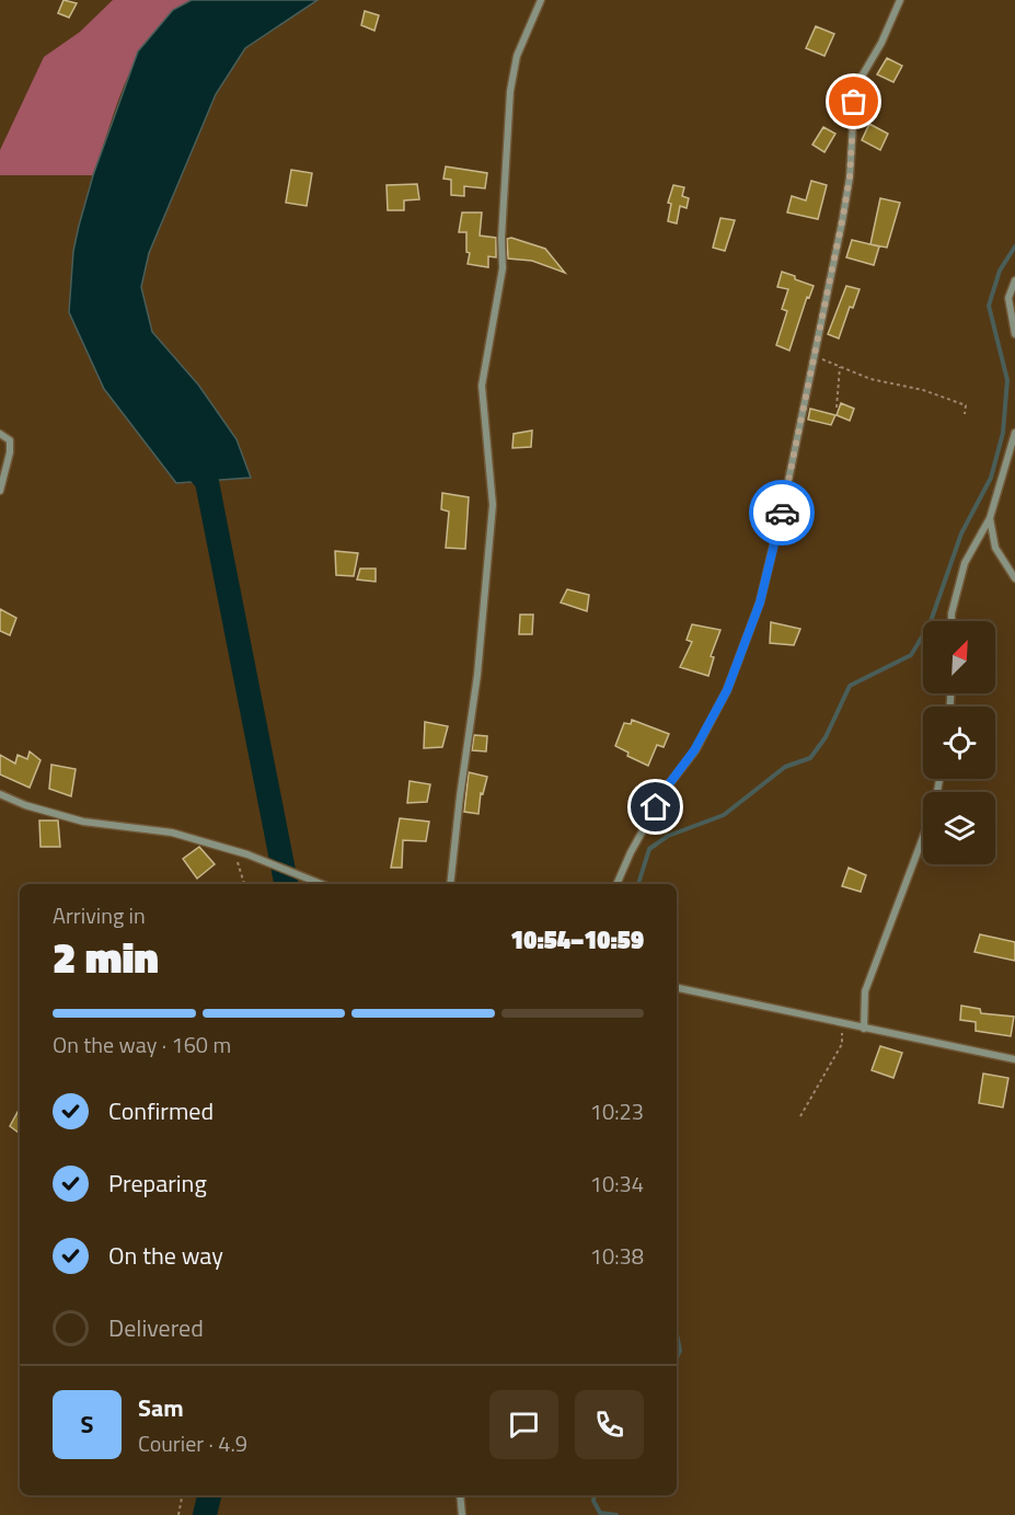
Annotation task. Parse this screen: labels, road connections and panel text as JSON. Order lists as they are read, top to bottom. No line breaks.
{"north":"top right","page":{"heading":["2 min","Arriving in","10:54–10:59"],"panel":["Sam","Courier · 4.9"],"bar":"On the way · 160 m","list":[["Confirmed","10:23"],["Preparing","10:34"],["On the way","10:38"],"Delivered"],"round":"S"}}
